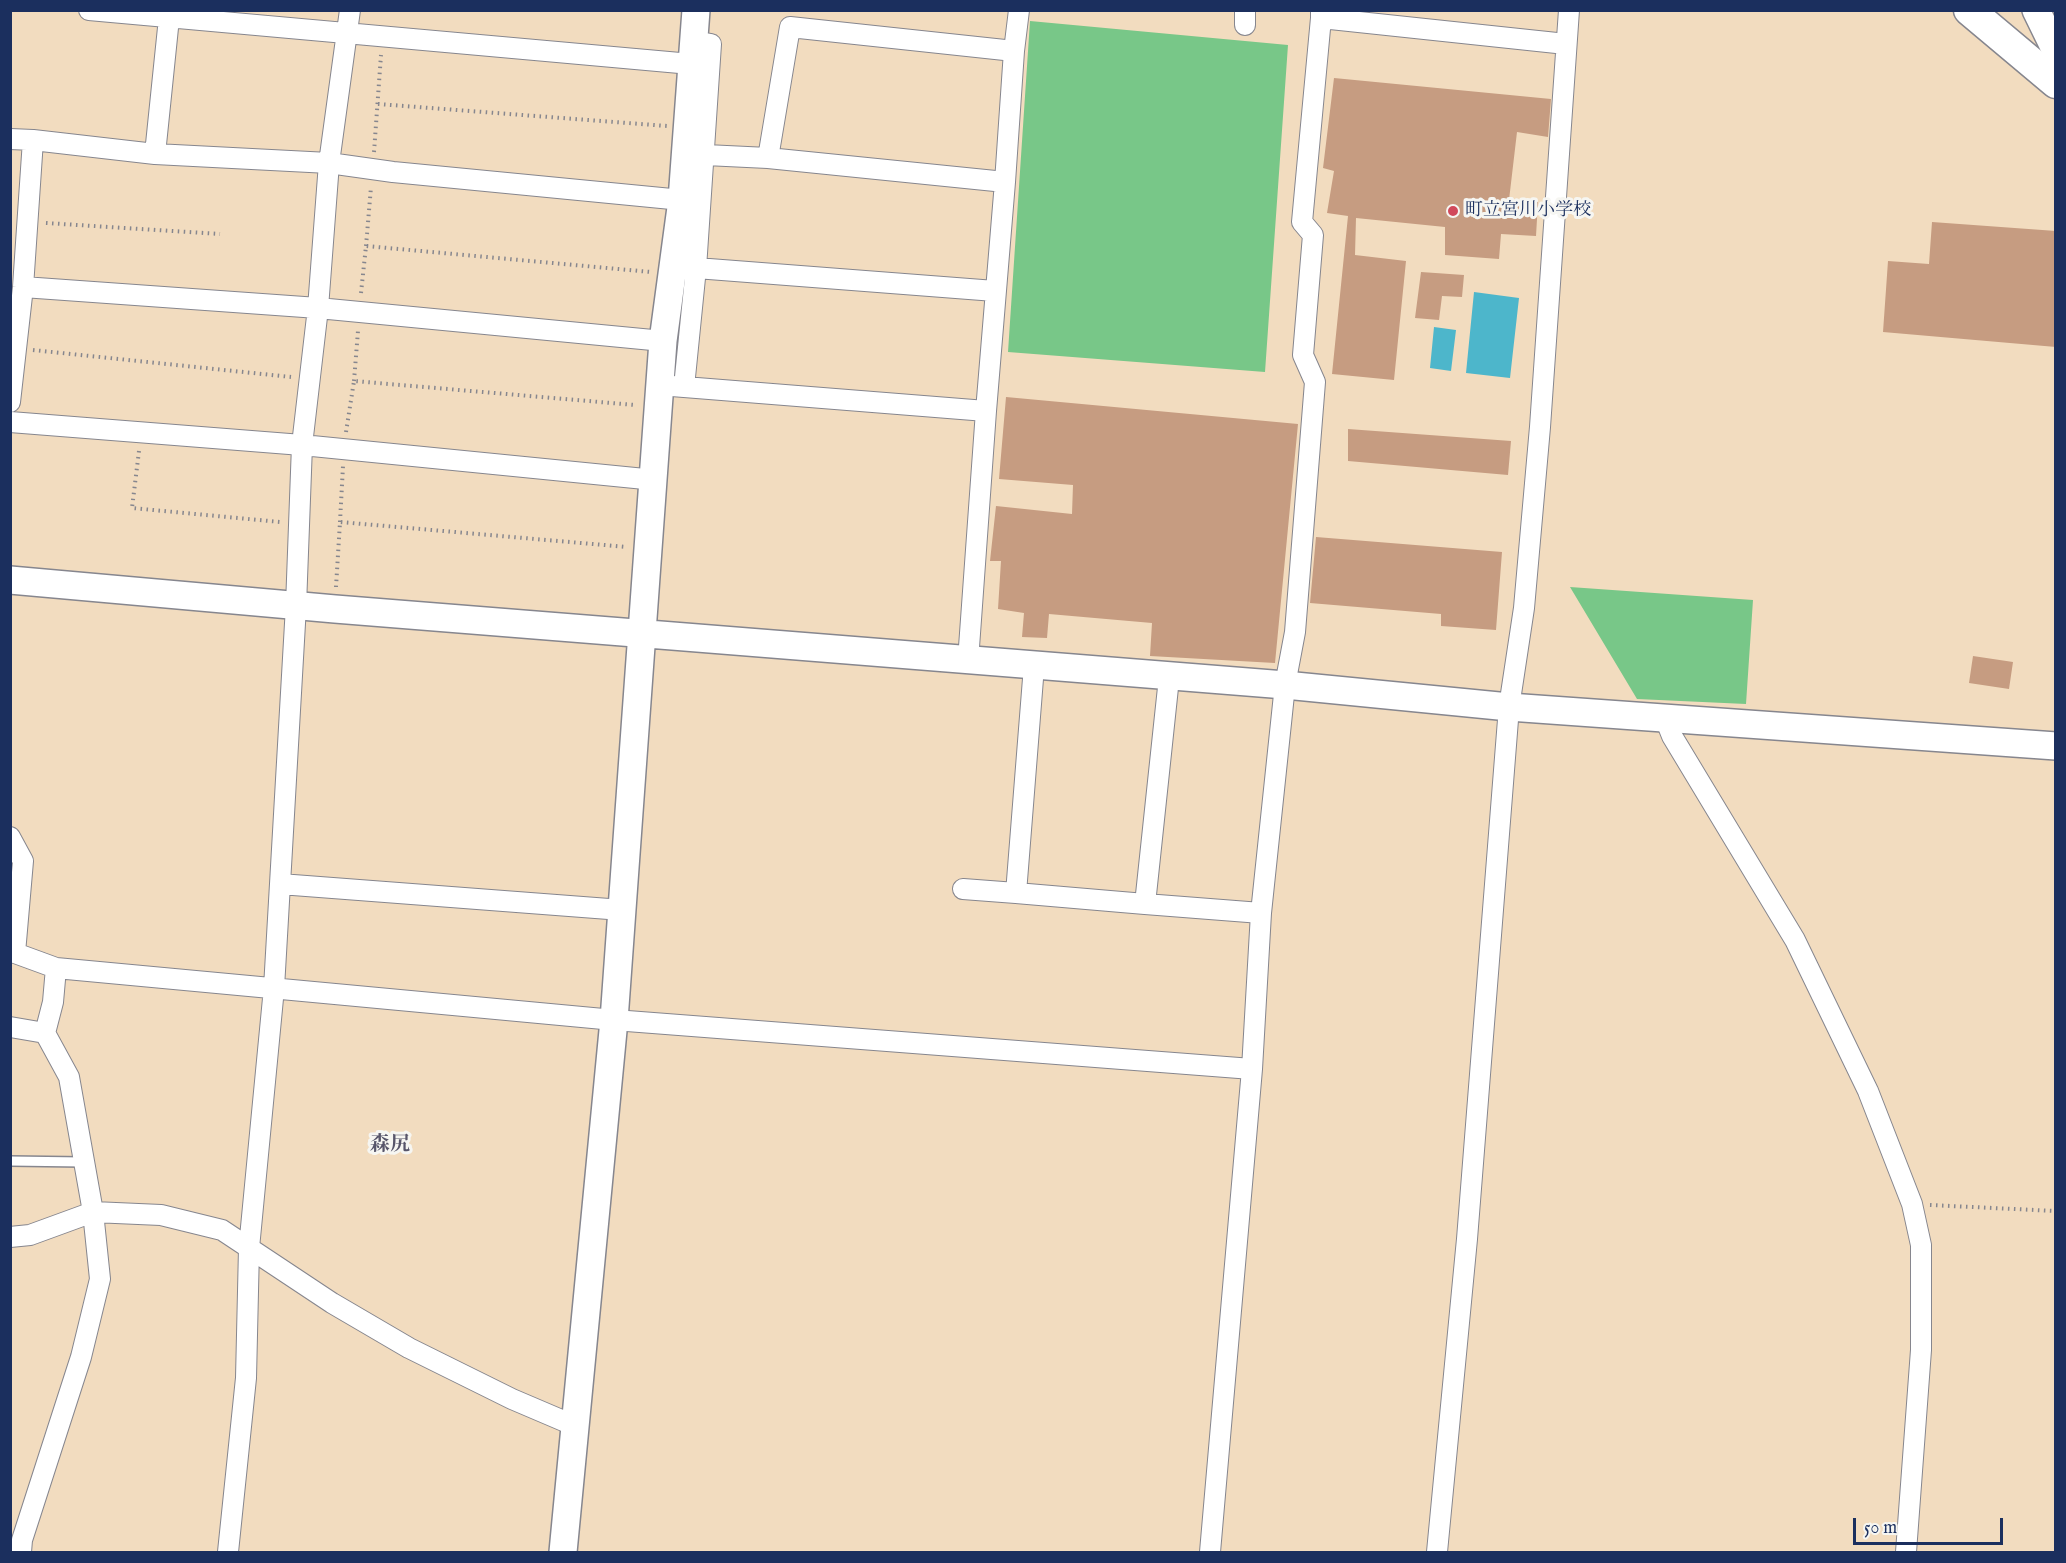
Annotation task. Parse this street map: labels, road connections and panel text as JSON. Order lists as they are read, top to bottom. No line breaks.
{"districts":["森尻"],"places":["町立宮川小学校"],"scale_bar":"50 m"}
